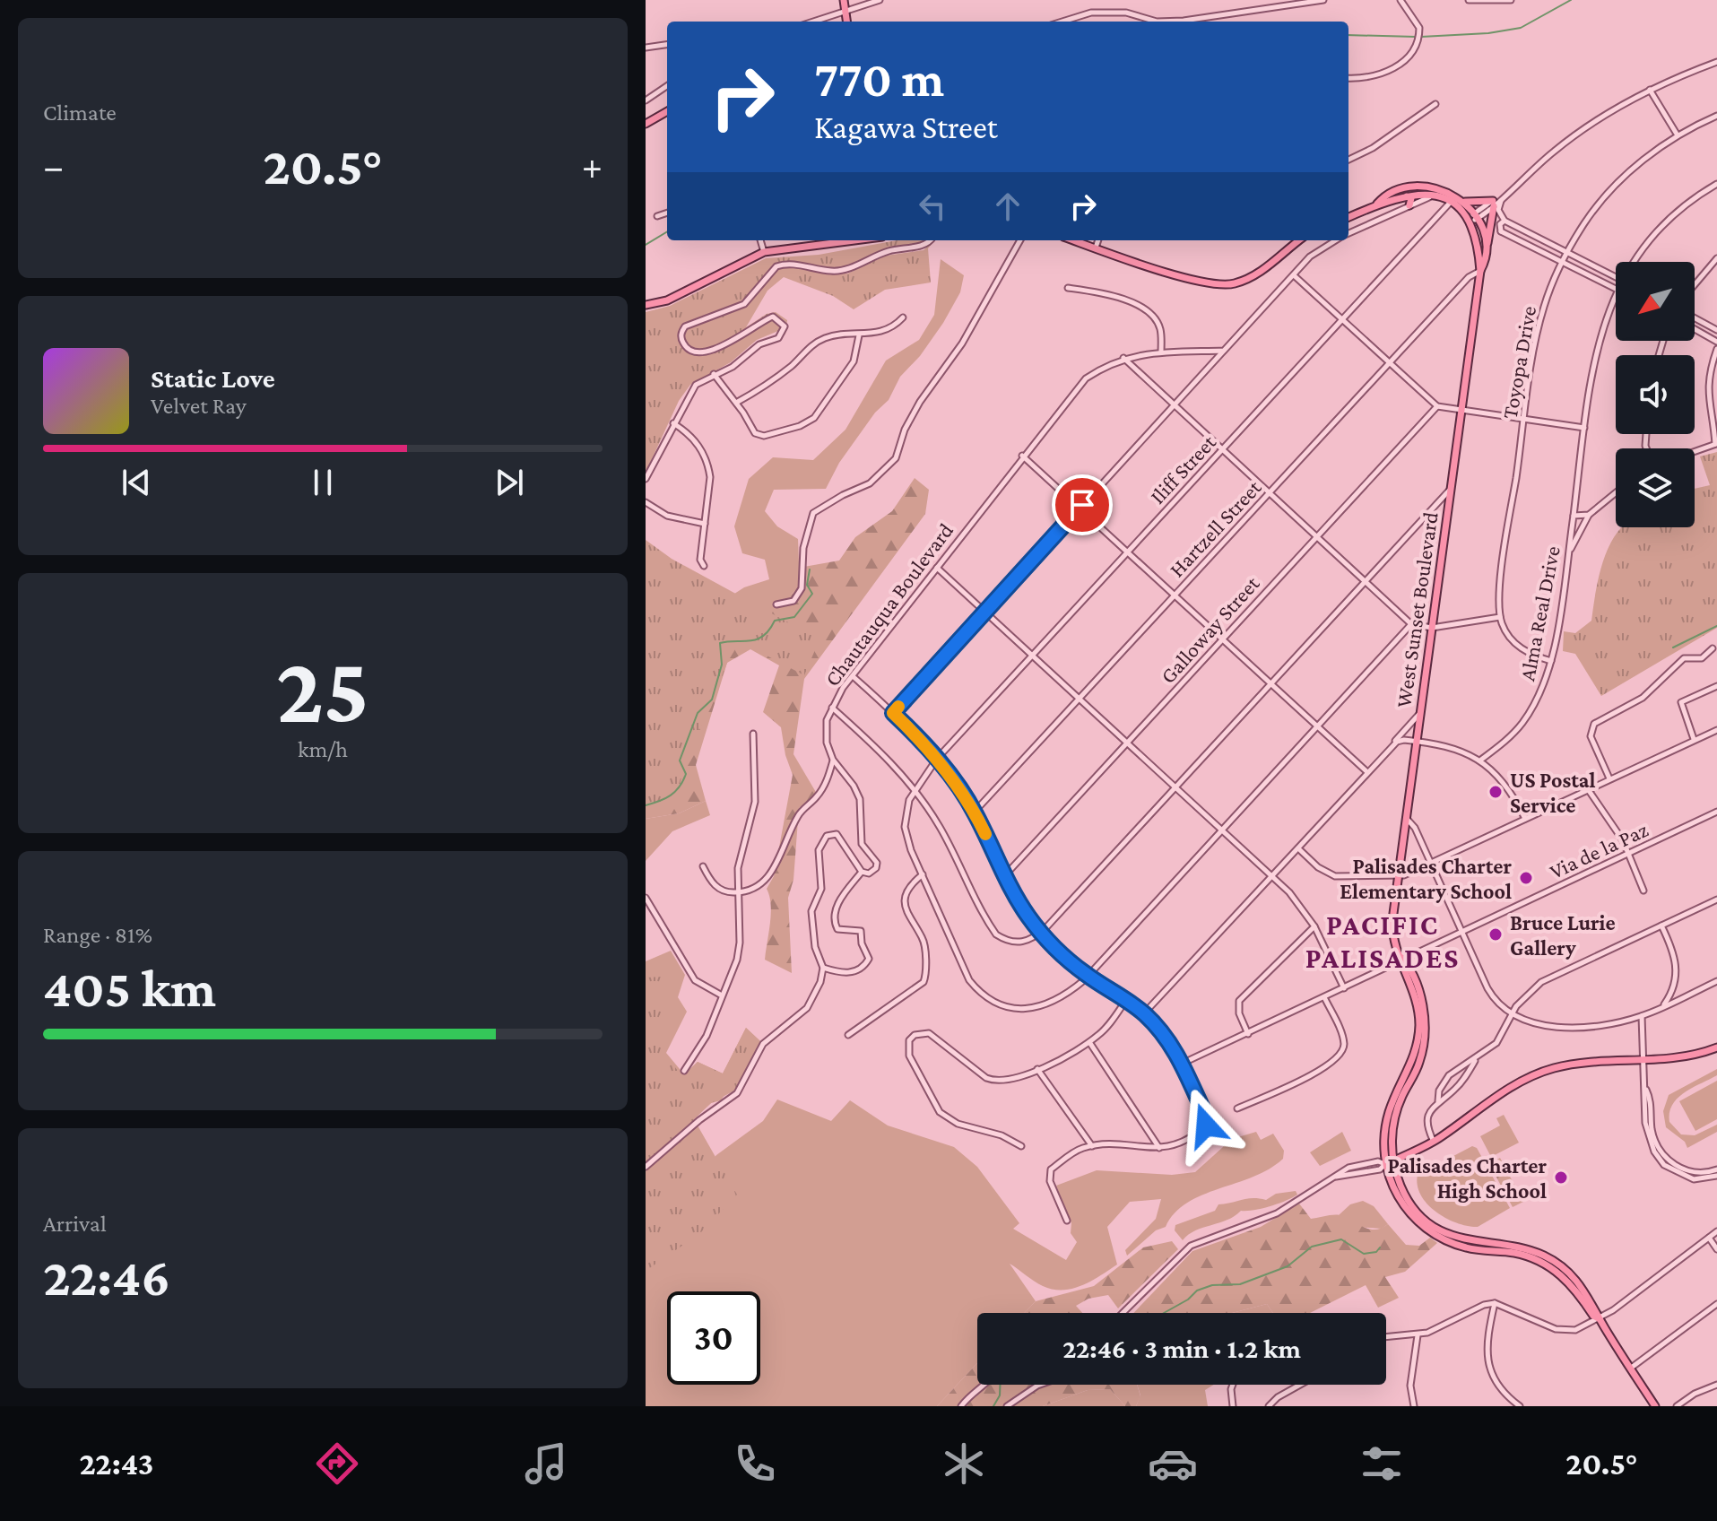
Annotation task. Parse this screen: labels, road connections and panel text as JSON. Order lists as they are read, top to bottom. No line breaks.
{"streets":{"main road":["West Sunset Boulevard"],"street":["Toyopa Drive","Iliff Street","Hartzell Street","Chautauqua Boulevard","Alma Real Drive","Galloway Street","Via de la Paz"]},"crossings":[["Iliff Street","West Sunset Boulevard"],["Hartzell Street","West Sunset Boulevard"],["West Sunset Boulevard","Via de la Paz"]],"districts":["PACIFIC PALISADES"],"places":["US Postal Service","Palisades Charter Elementary School","Bruce Lurie Gallery","Palisades Charter High School"],"north":"bottom left","page":{"tile":["Climate",["25","km/h"],["Range · 81%","405 km"],["Arrival","22:46"]],"turn":["770 m","Kagawa Street"],"heat":["−","20.5°","+"],"song":["Static Love","Velvet Ray"],"limit":"30","trip":"22:46 · 3 min · 1.2 km","tabs":["22:43","20.5°"]}}
